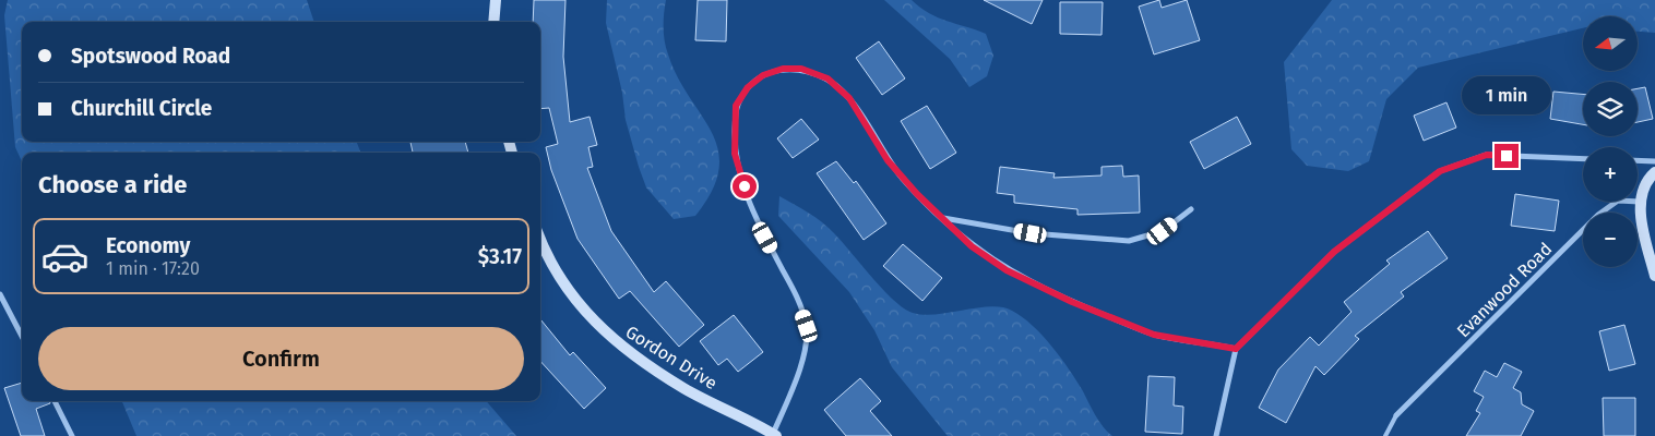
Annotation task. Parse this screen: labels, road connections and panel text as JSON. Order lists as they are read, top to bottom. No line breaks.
{"streets":{"street":["Evanwood Road","Gordon Drive"]},"north":"left","page":{"map_buttons":["+","−"],"banner":["Spotswood Road","Churchill Circle"],"bubble":"1 min","heading":"Choose a ride","list":[{"name":"Economy","note":"1 min · 17:20","value":"$3.17"}],"buttons":"Confirm"}}
